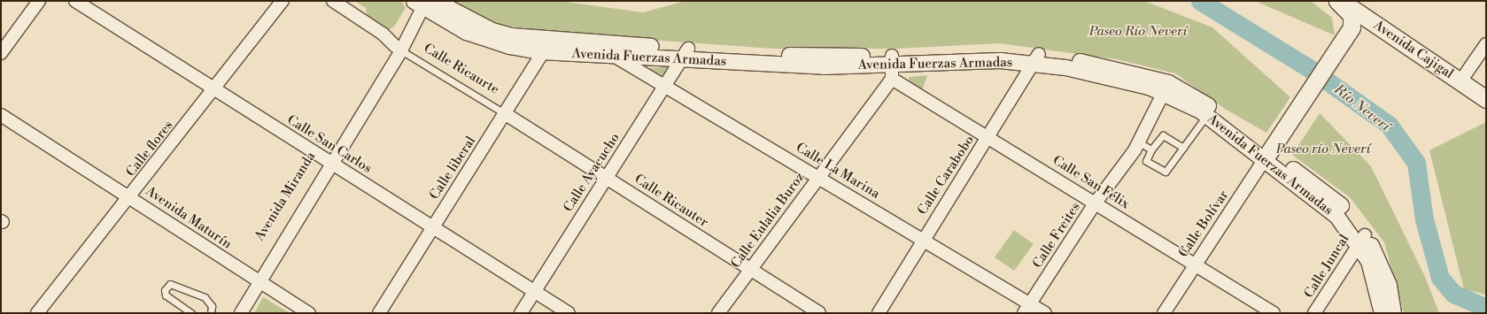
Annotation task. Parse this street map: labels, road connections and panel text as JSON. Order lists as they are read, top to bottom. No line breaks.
{"streets":{"main road":["Avenida Cajigal"],"street":["Avenida Fuerzas Armadas","Calle Ricaurte","Calle San Carlos","Calle flores","Calle liberal","Calle La Marina","Calle Ayacucho","Calle Carabobo","Calle San Félix","Avenida Miranda","Calle Ricauter","Avenida Maturín","Calle Eulalia Buroz","Calle Bolívar","Calle Freites","Calle Juncal"]},"crossings":[["Avenida Fuerzas Armadas","Calle liberal"],["Avenida Fuerzas Armadas","Calle La Marina"],["Avenida Fuerzas Armadas","Calle Ayacucho"],["Avenida Fuerzas Armadas","Calle Carabobo"],["Avenida Fuerzas Armadas","Calle San Félix"],["Avenida Fuerzas Armadas","Avenida Miranda"],["Avenida Fuerzas Armadas","Calle Eulalia Buroz"],["Avenida Fuerzas Armadas","Calle Bolívar"],["Avenida Fuerzas Armadas","Calle Freites"],["Avenida Fuerzas Armadas","Calle Juncal"],["Calle Ricaurte","Calle liberal"],["Calle Ricaurte","Avenida Miranda"],["Calle Ricaurte","Calle Ricauter"],["Calle San Carlos","Calle flores"],["Calle San Carlos","Calle liberal"],["Calle San Carlos","Calle Ayacucho"],["Calle San Carlos","Avenida Miranda"],["Calle flores","Avenida Maturín"],["Calle liberal","Calle Ricauter"],["Calle La Marina","Calle Ayacucho"],["Calle La Marina","Calle Carabobo"],["Calle La Marina","Calle Eulalia Buroz"],["Calle La Marina","Calle Freites"],["Calle Ayacucho","Calle Ricauter"],["Calle Carabobo","Calle San Félix"],["Calle San Félix","Calle Eulalia Buroz"],["Calle San Félix","Calle Bolívar"],["Calle San Félix","Calle Freites"],["Avenida Miranda","Avenida Maturín"],["Calle Ricauter","Calle Eulalia Buroz"]],"water":["Río Neverí"],"parks":["Paseo Río Neverí","Paseo río Neverí"]}
